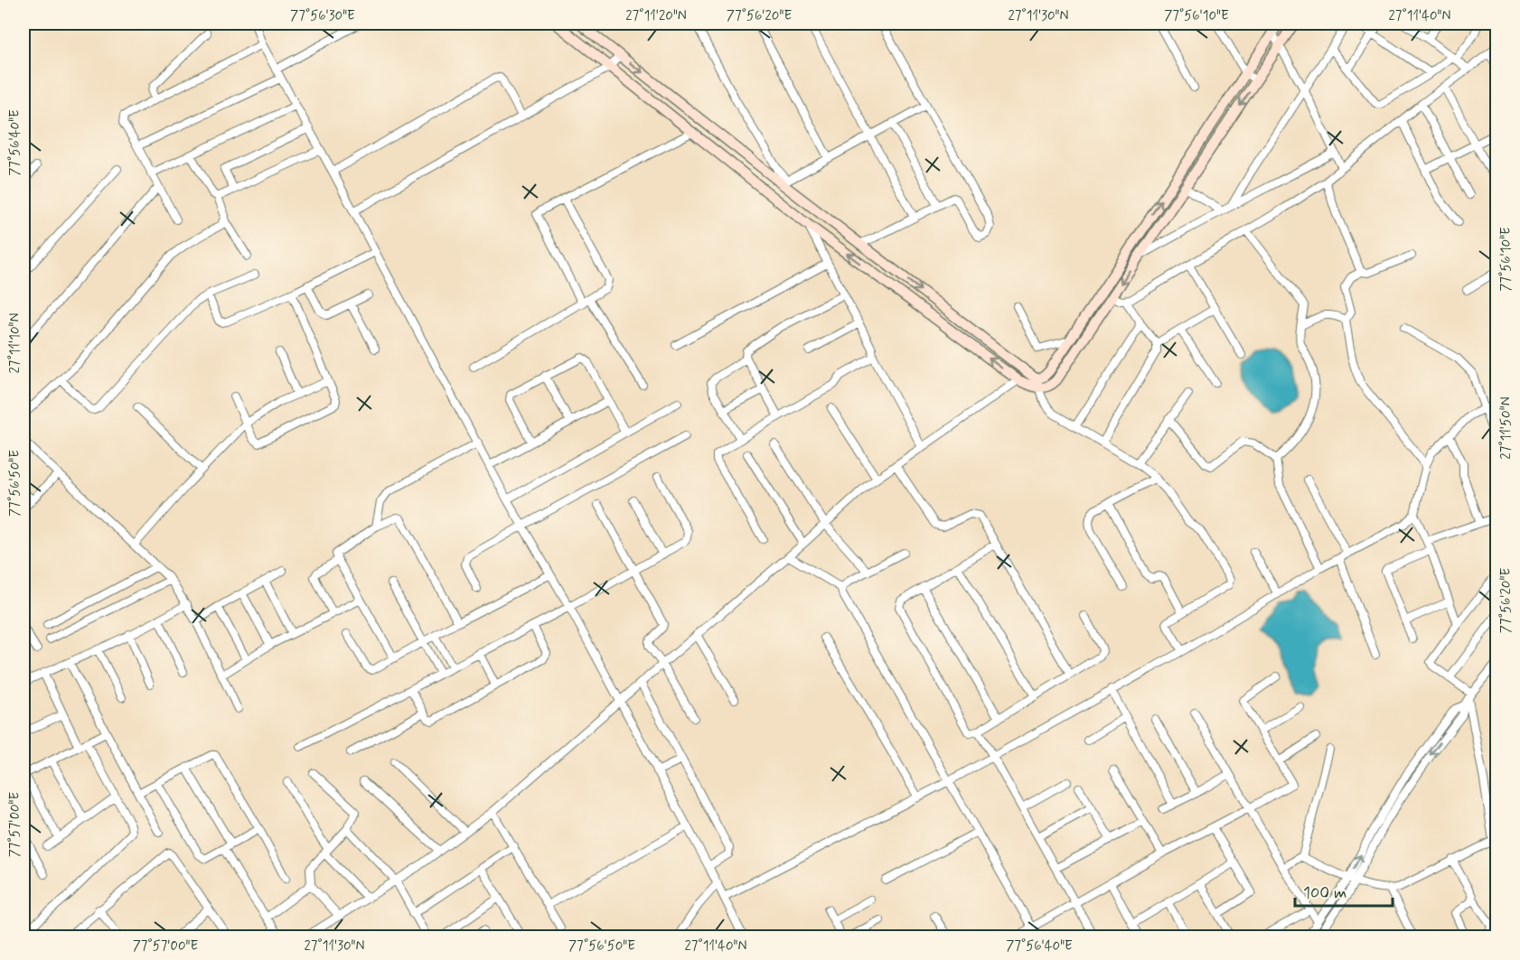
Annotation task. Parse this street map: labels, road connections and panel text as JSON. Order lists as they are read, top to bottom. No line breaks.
{"scale_bar":"100 m","coordinates":["77°56'30\"E","27°11'20\"N","77°56'20\"E","27°11'30\"N","77°56'10\"E","27°11'40\"N","77°56'40\"E","27°11'10\"N","27°11'50\"N","77°56'50\"E","77°57'00\"E"]}
